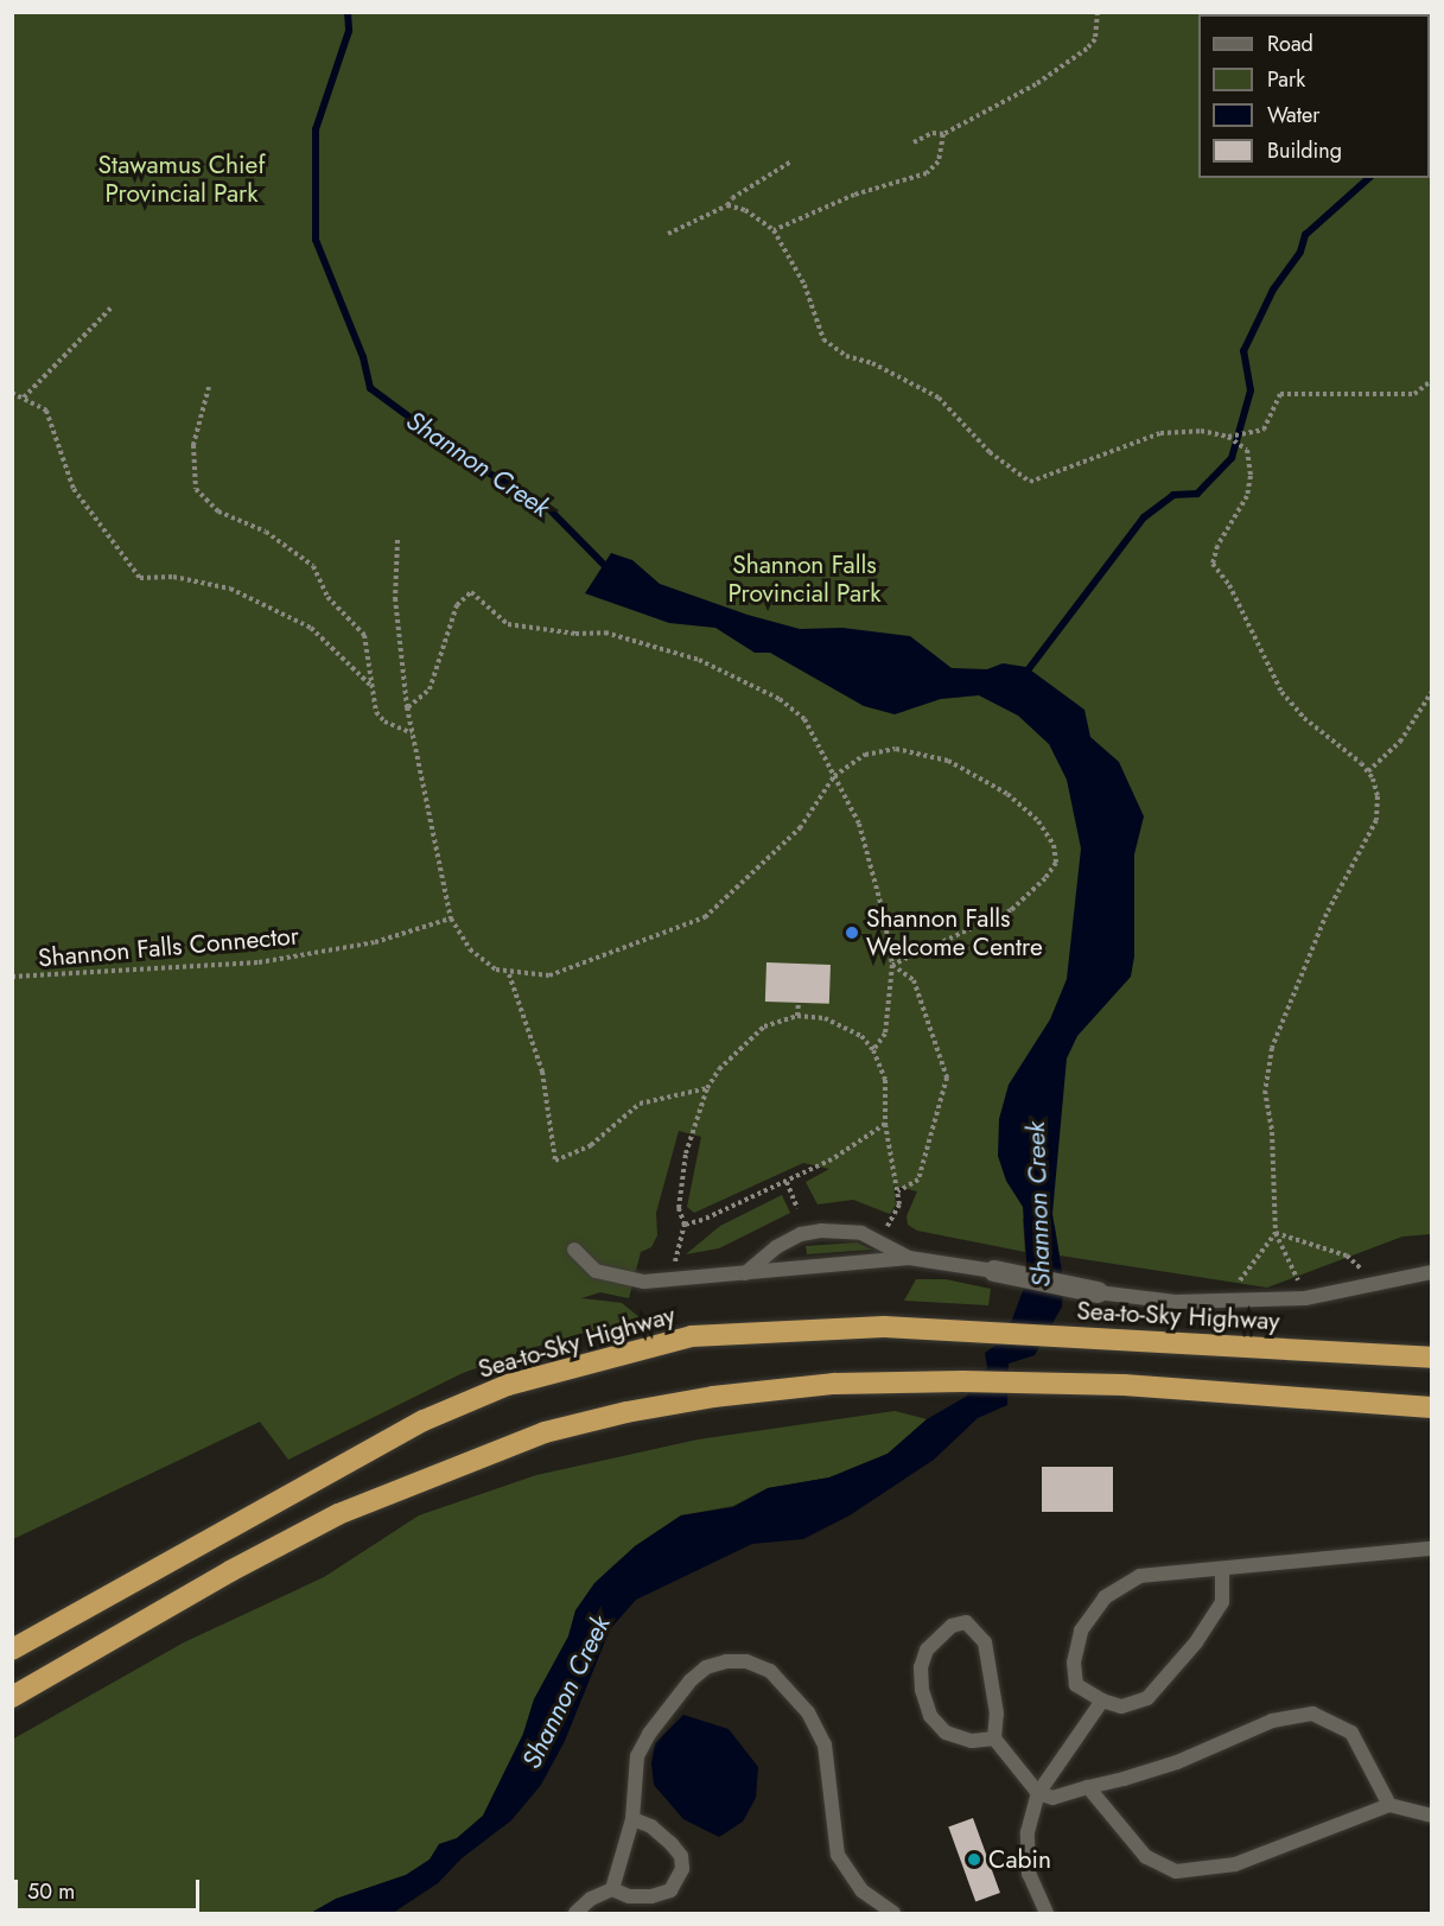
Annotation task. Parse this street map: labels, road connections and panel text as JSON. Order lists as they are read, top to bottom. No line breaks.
{"streets":{"highway":["Sea-to-Sky Highway"],"path":["Shannon Falls Connector"]},"water":["Shannon Creek"],"parks":["Stawamus Chief Provincial Park","Shannon Falls Provincial Park"],"places":["Shannon Falls Welcome Centre","Cabin"],"legend":["Road","Park","Water","Building"],"scale_bar":"50 m"}
